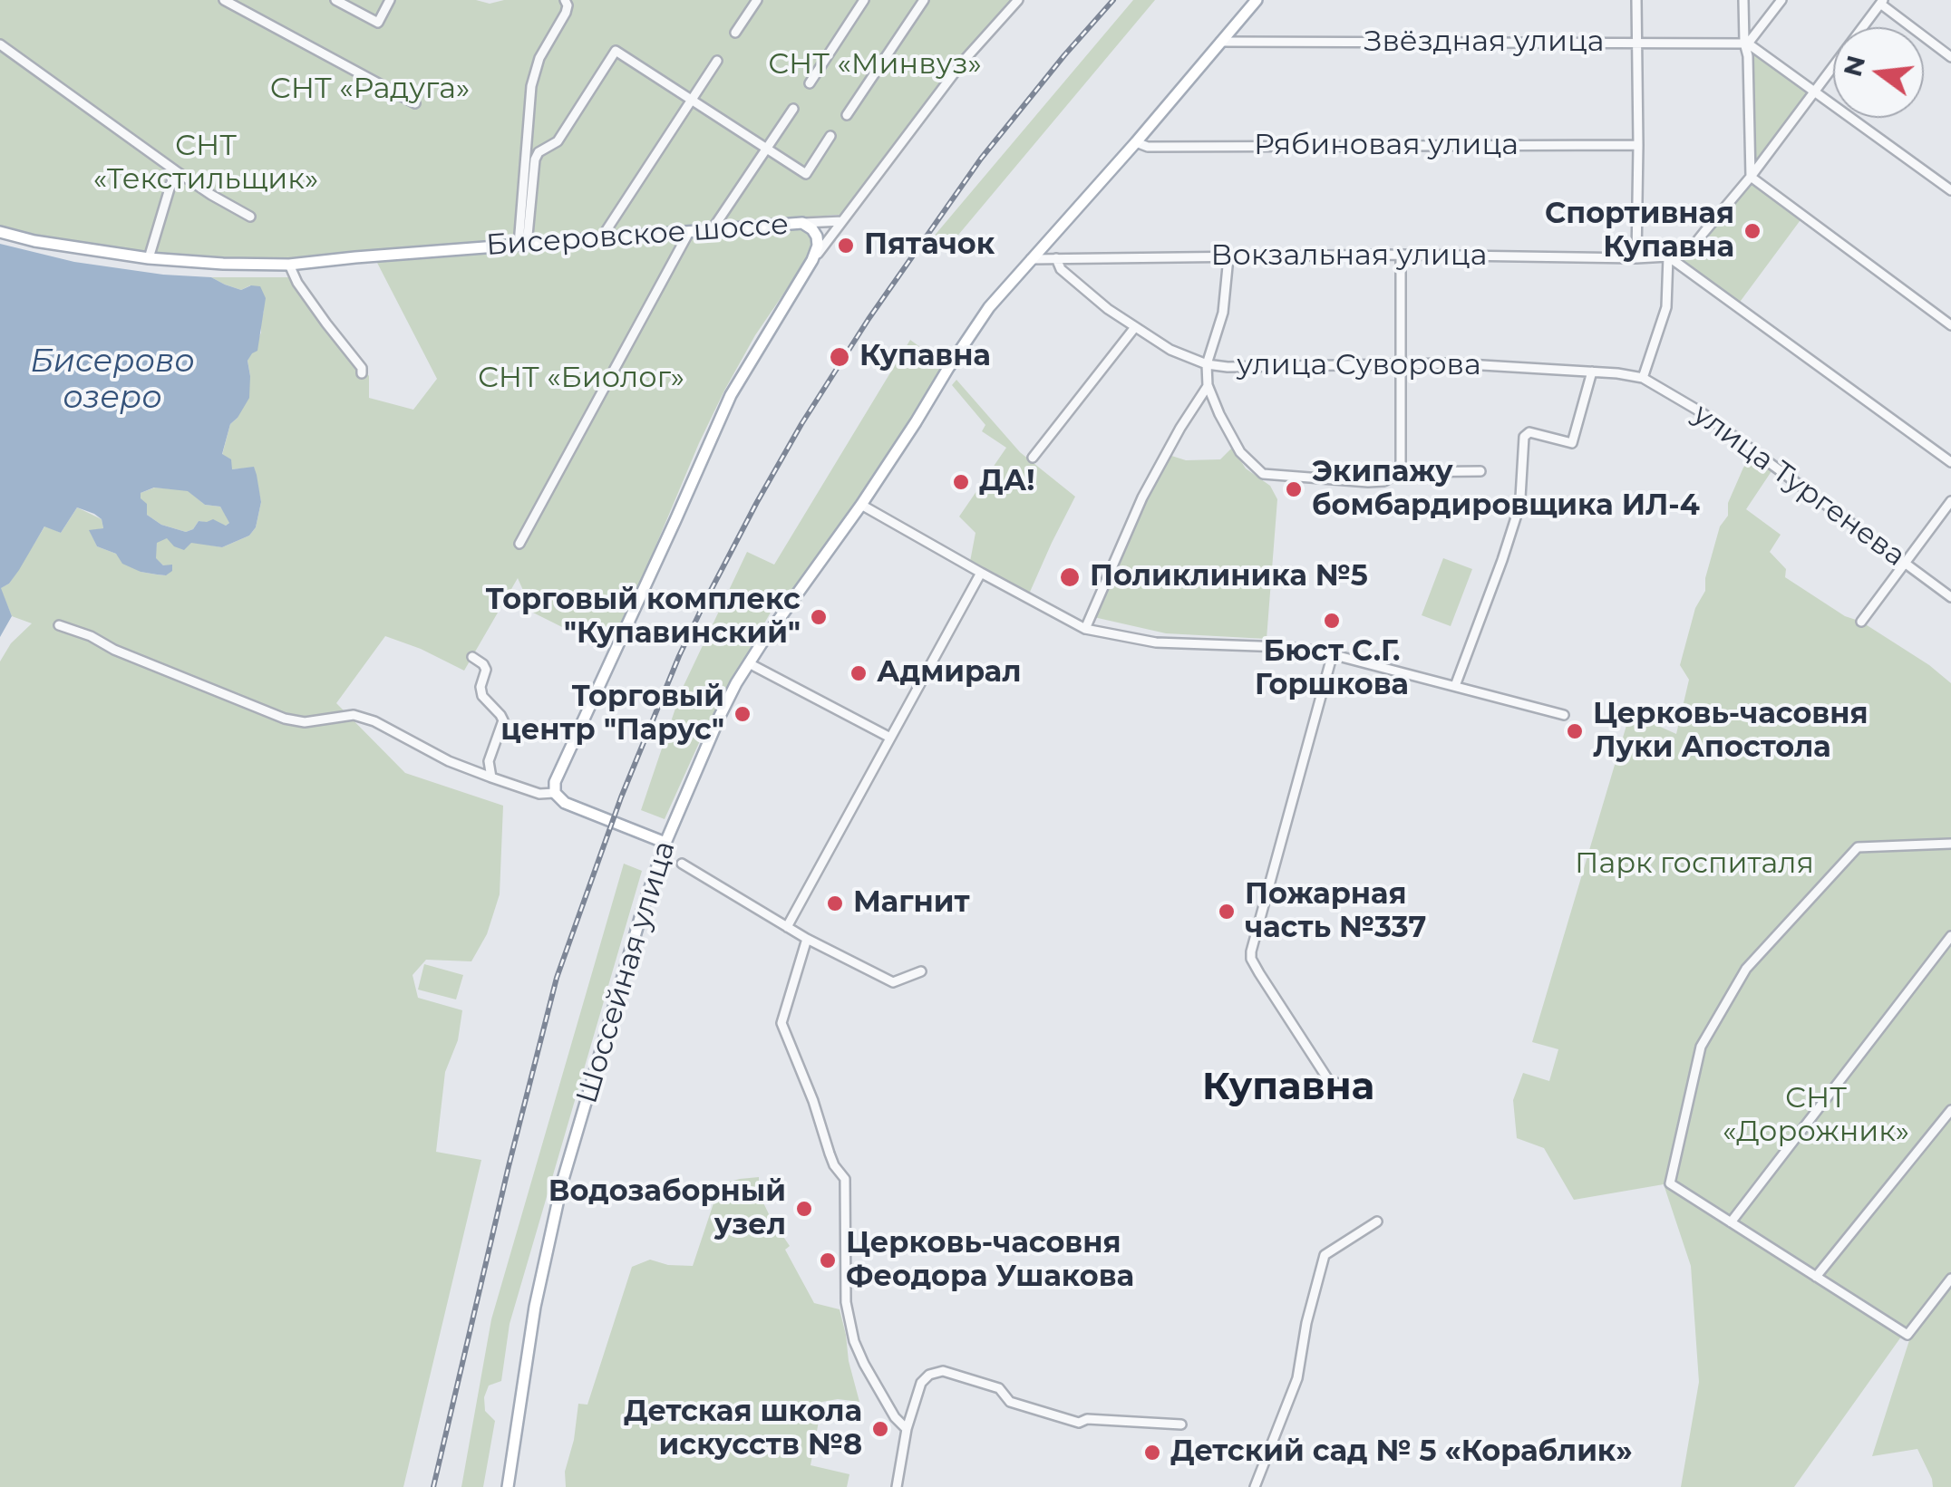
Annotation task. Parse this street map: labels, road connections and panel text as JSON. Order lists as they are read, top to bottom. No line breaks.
{"streets":{"main road":["Бисеровское шоссе","Шоссейная улица"],"street":["Звёздная улица","Рябиновая улица","Вокзальная улица","улица Суворова","улица Тургенева"]},"crossings":[["Звёздная улица","Шоссейная улица"],["Рябиновая улица","Шоссейная улица"],["Вокзальная улица","улица Суворова"],["Вокзальная улица","Шоссейная улица"],["улица Суворова","улица Тургенева"]],"districts":["Купавна"],"water":["Бисерово озеро"],"parks":["СНТ «Минвуз»","СНТ «Радуга»","СНТ «Текстильщик»","СНТ «Биолог»","Парк госпиталя","СНТ «Дорожник»"],"places":["Спортивная Купавна","Пятачок","Купавна","ДА!","Экипажу бомбардировщика ИЛ-4","Поликлиника №5","Торговый комплекс \"Купавинский\"","Бюст С.Г. Горшкова","Адмирал","Торговый центр \"Парус\"","Церковь-часовня Луки Апостола","Магнит","Пожарная часть №337","Водозаборный узел","Церковь-часовня Феодора Ушакова","Детская школа искусств №8","Детский сад № 5 «Кораблик»"],"north":"left"}
